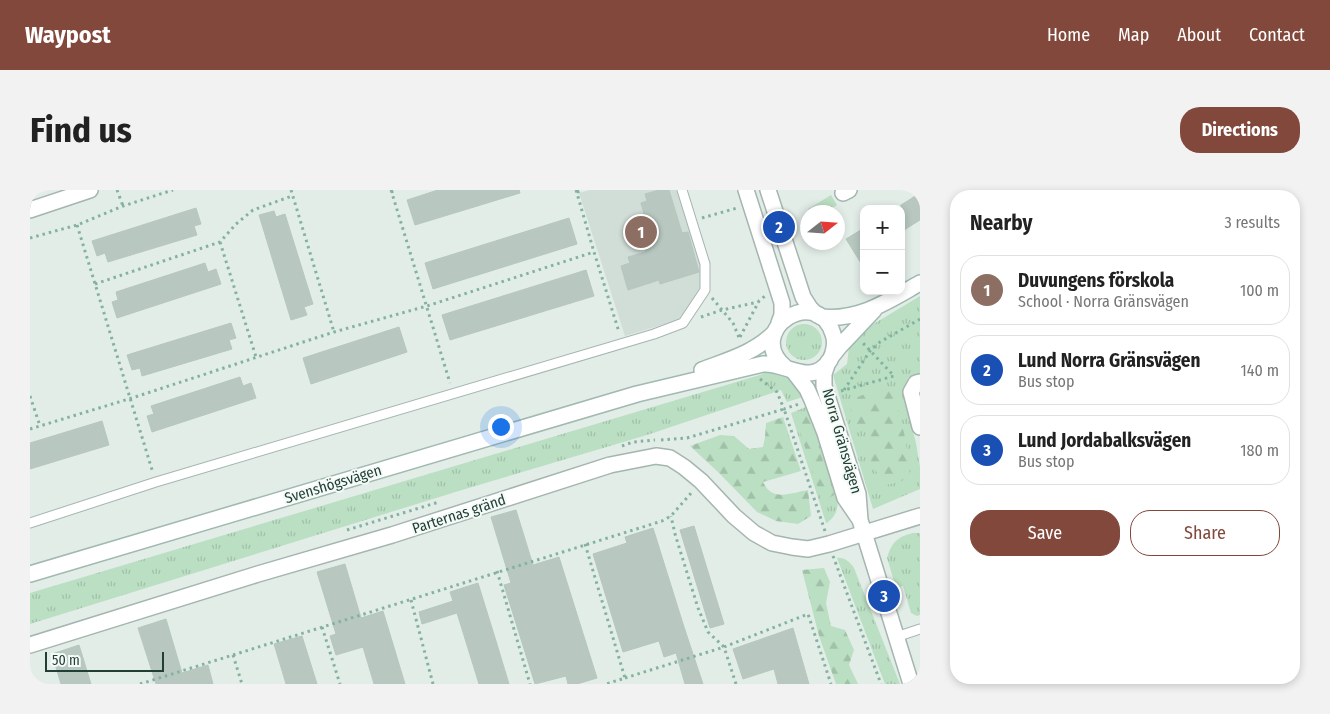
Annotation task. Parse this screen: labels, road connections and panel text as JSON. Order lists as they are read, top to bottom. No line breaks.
{"streets":{"street":["Norra Gränsvägen","Svenshögsvägen","Parternas gränd"]},"crossings":[["Norra Gränsvägen","Svenshögsvägen"],["Norra Gränsvägen","Parternas gränd"]],"scale_bar":"50 m","north":"right","page":{"header":"Waypost","nav":["Home","Map","About","Contact"],"buttons":["Directions",["Save","Share"]],"title":"Find us","heading":["Nearby","3 results"],"map_buttons":["+","−"],"pins":["2","1","3"],"list":[{"mark":"1","name":"Duvungens förskola","note":"School · Norra Gränsvägen","value":"100 m"},{"mark":"2","name":"Lund Norra Gränsvägen","note":"Bus stop","value":"140 m"},{"mark":"3","name":"Lund Jordabalksvägen","note":"Bus stop","value":"180 m"}],"scale":"50 m"}}
